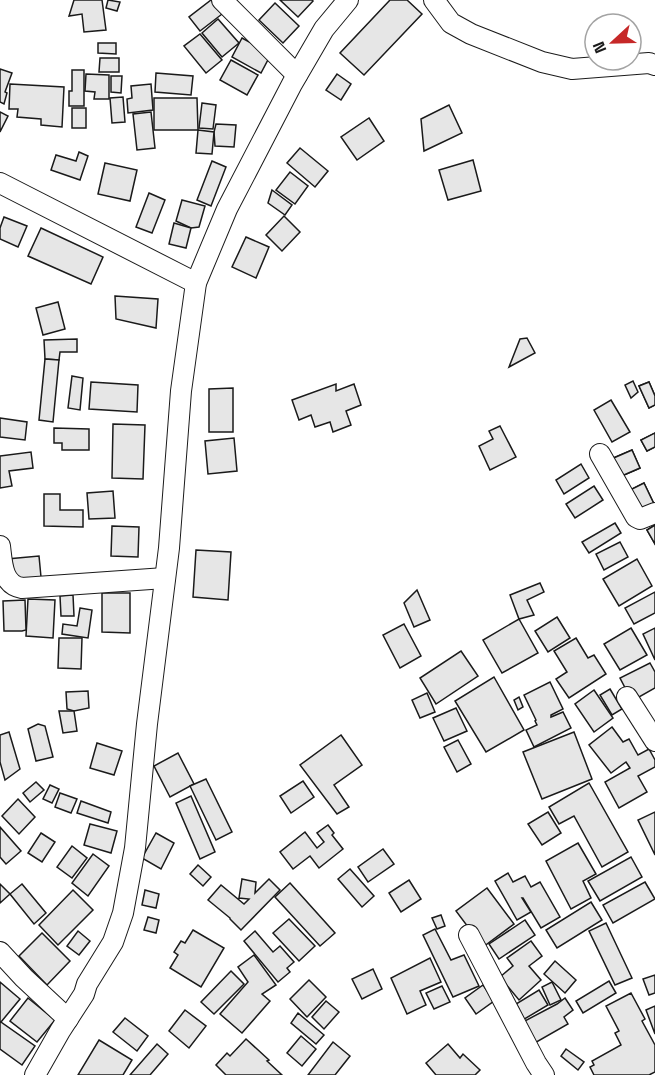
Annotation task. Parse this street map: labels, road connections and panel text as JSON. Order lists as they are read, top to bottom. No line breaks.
{"north":"left"}
